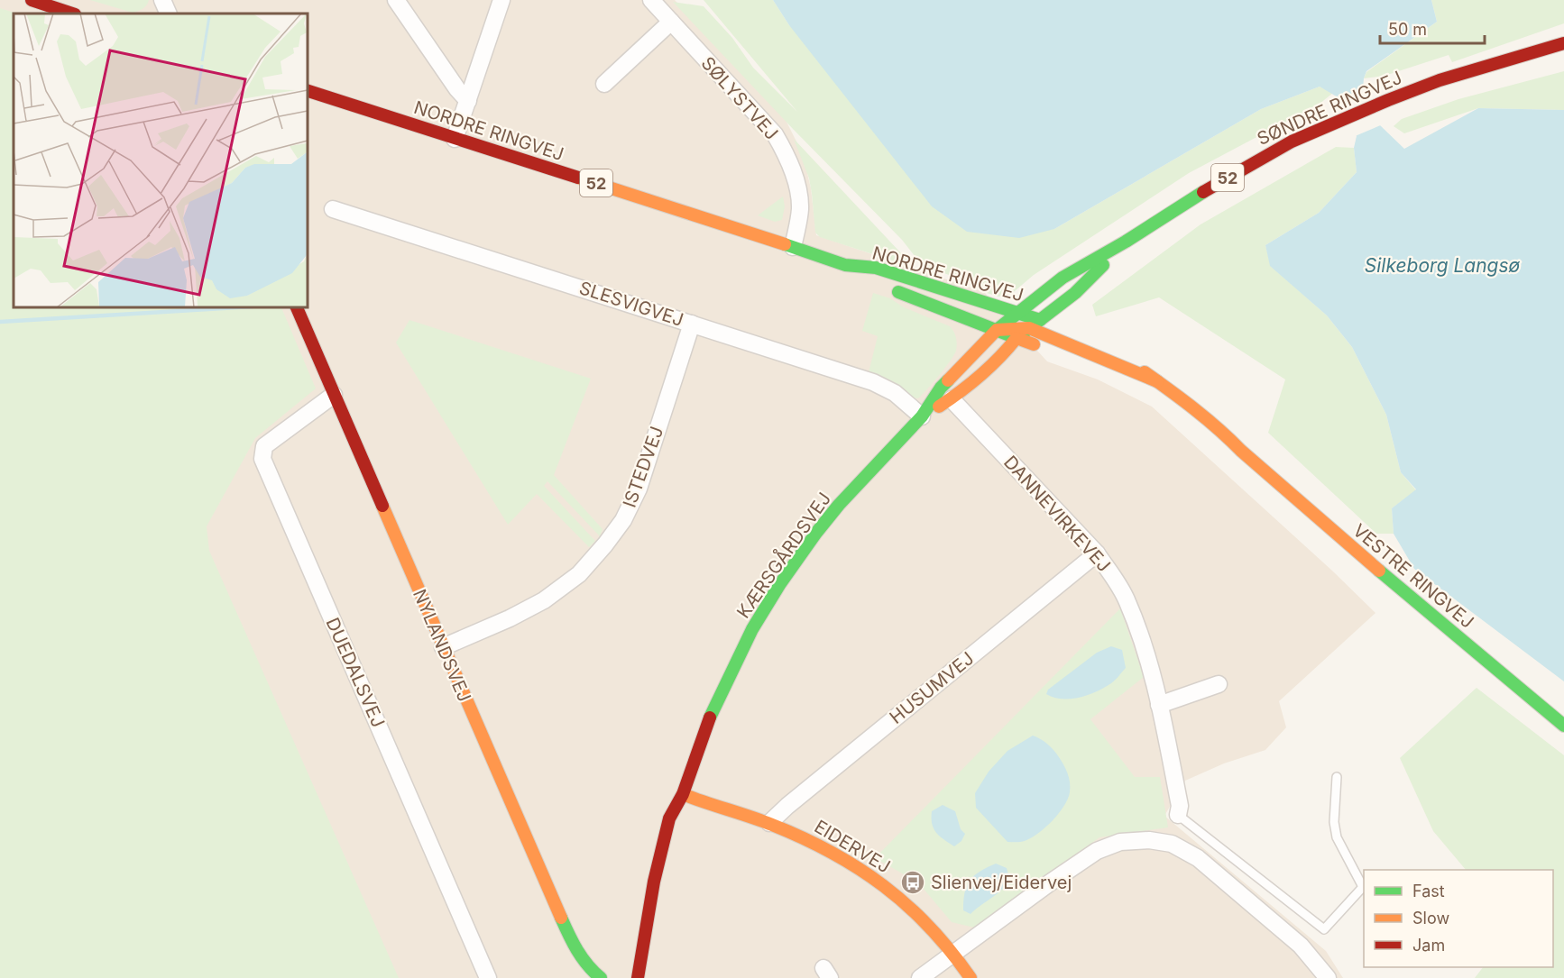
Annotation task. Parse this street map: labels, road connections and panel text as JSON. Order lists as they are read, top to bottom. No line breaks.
{"streets":{"main road":["SØNDRE RINGVEJ","NORDRE RINGVEJ","52","KÆRSGÅRDSVEJ","VESTRE RINGVEJ","NYLANDSVEJ","EIDERVEJ"],"street":["SØLYSTVEJ","SLESVIGVEJ","ISTEDVEJ","DANNEVIRKEVEJ","DUEDALSVEJ","HUSUMVEJ"]},"crossings":[["SØLYSTVEJ","NORDRE RINGVEJ"],["SØNDRE RINGVEJ","NORDRE RINGVEJ"],["SØNDRE RINGVEJ","KÆRSGÅRDSVEJ"],["SØNDRE RINGVEJ","VESTRE RINGVEJ"],["NORDRE RINGVEJ","KÆRSGÅRDSVEJ"],["NORDRE RINGVEJ","VESTRE RINGVEJ"],["SLESVIGVEJ","ISTEDVEJ"],["SLESVIGVEJ","KÆRSGÅRDSVEJ"],["ISTEDVEJ","NYLANDSVEJ"],["DANNEVIRKEVEJ","KÆRSGÅRDSVEJ"],["DANNEVIRKEVEJ","HUSUMVEJ"],["KÆRSGÅRDSVEJ","EIDERVEJ"],["NYLANDSVEJ","DUEDALSVEJ"],["HUSUMVEJ","EIDERVEJ"]],"water":["Silkeborg Langsø"],"places":{"bus stop":["Slienvej/Eidervej"]},"legend":["Fast","Slow","Jam"],"scale_bar":"50 m"}
